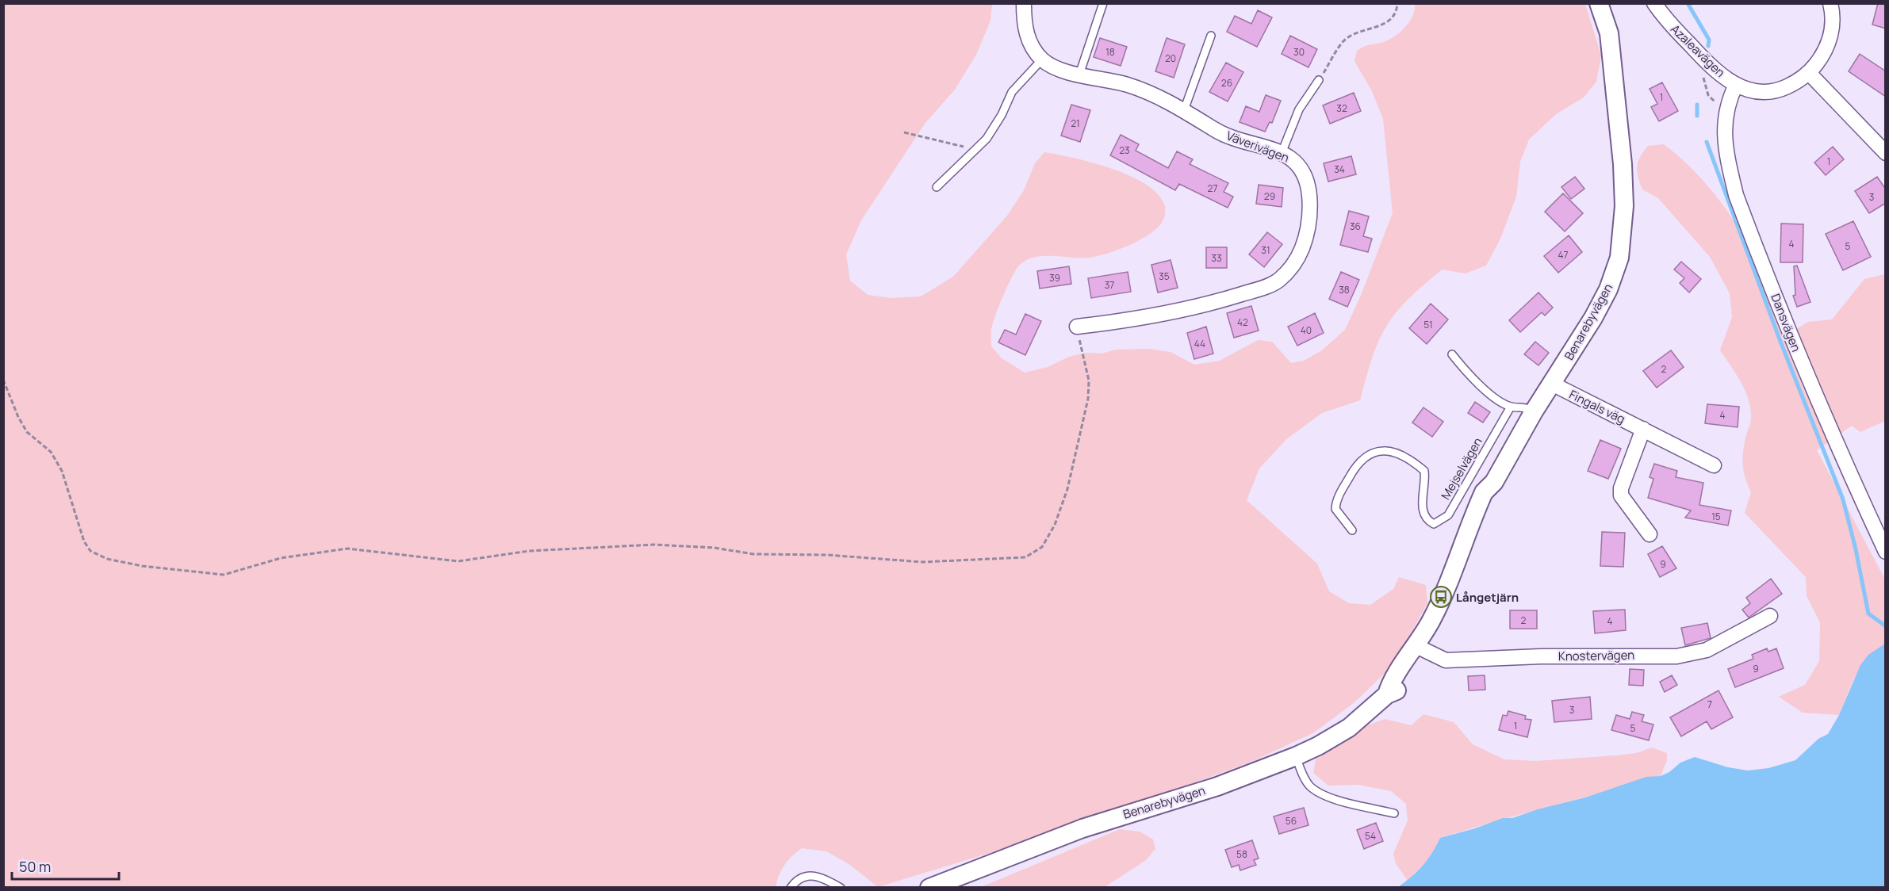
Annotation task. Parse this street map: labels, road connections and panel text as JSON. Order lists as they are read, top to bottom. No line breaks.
{"streets":{"street":["Azaleavägen","Väverivägen","Benarebyvägen","Dansvägen","Fingals väg","Knostervägen"],"lane":["Mejselvägen"]},"crossings":[["Azaleavägen","Dansvägen"],["Benarebyvägen","Fingals väg"],["Benarebyvägen","Knostervägen"]],"places":{"bus stop":["Långetjärn"]},"house_numbers":["18","30","20","26","1","32","21","23","1","34","27","29","3","36","4","5","31","47","33","35","39","37","38","42","51","40","44","2","4","15","9","2","4","9","7","3","1","5","56","54","58"],"scale_bar":"50 m"}
